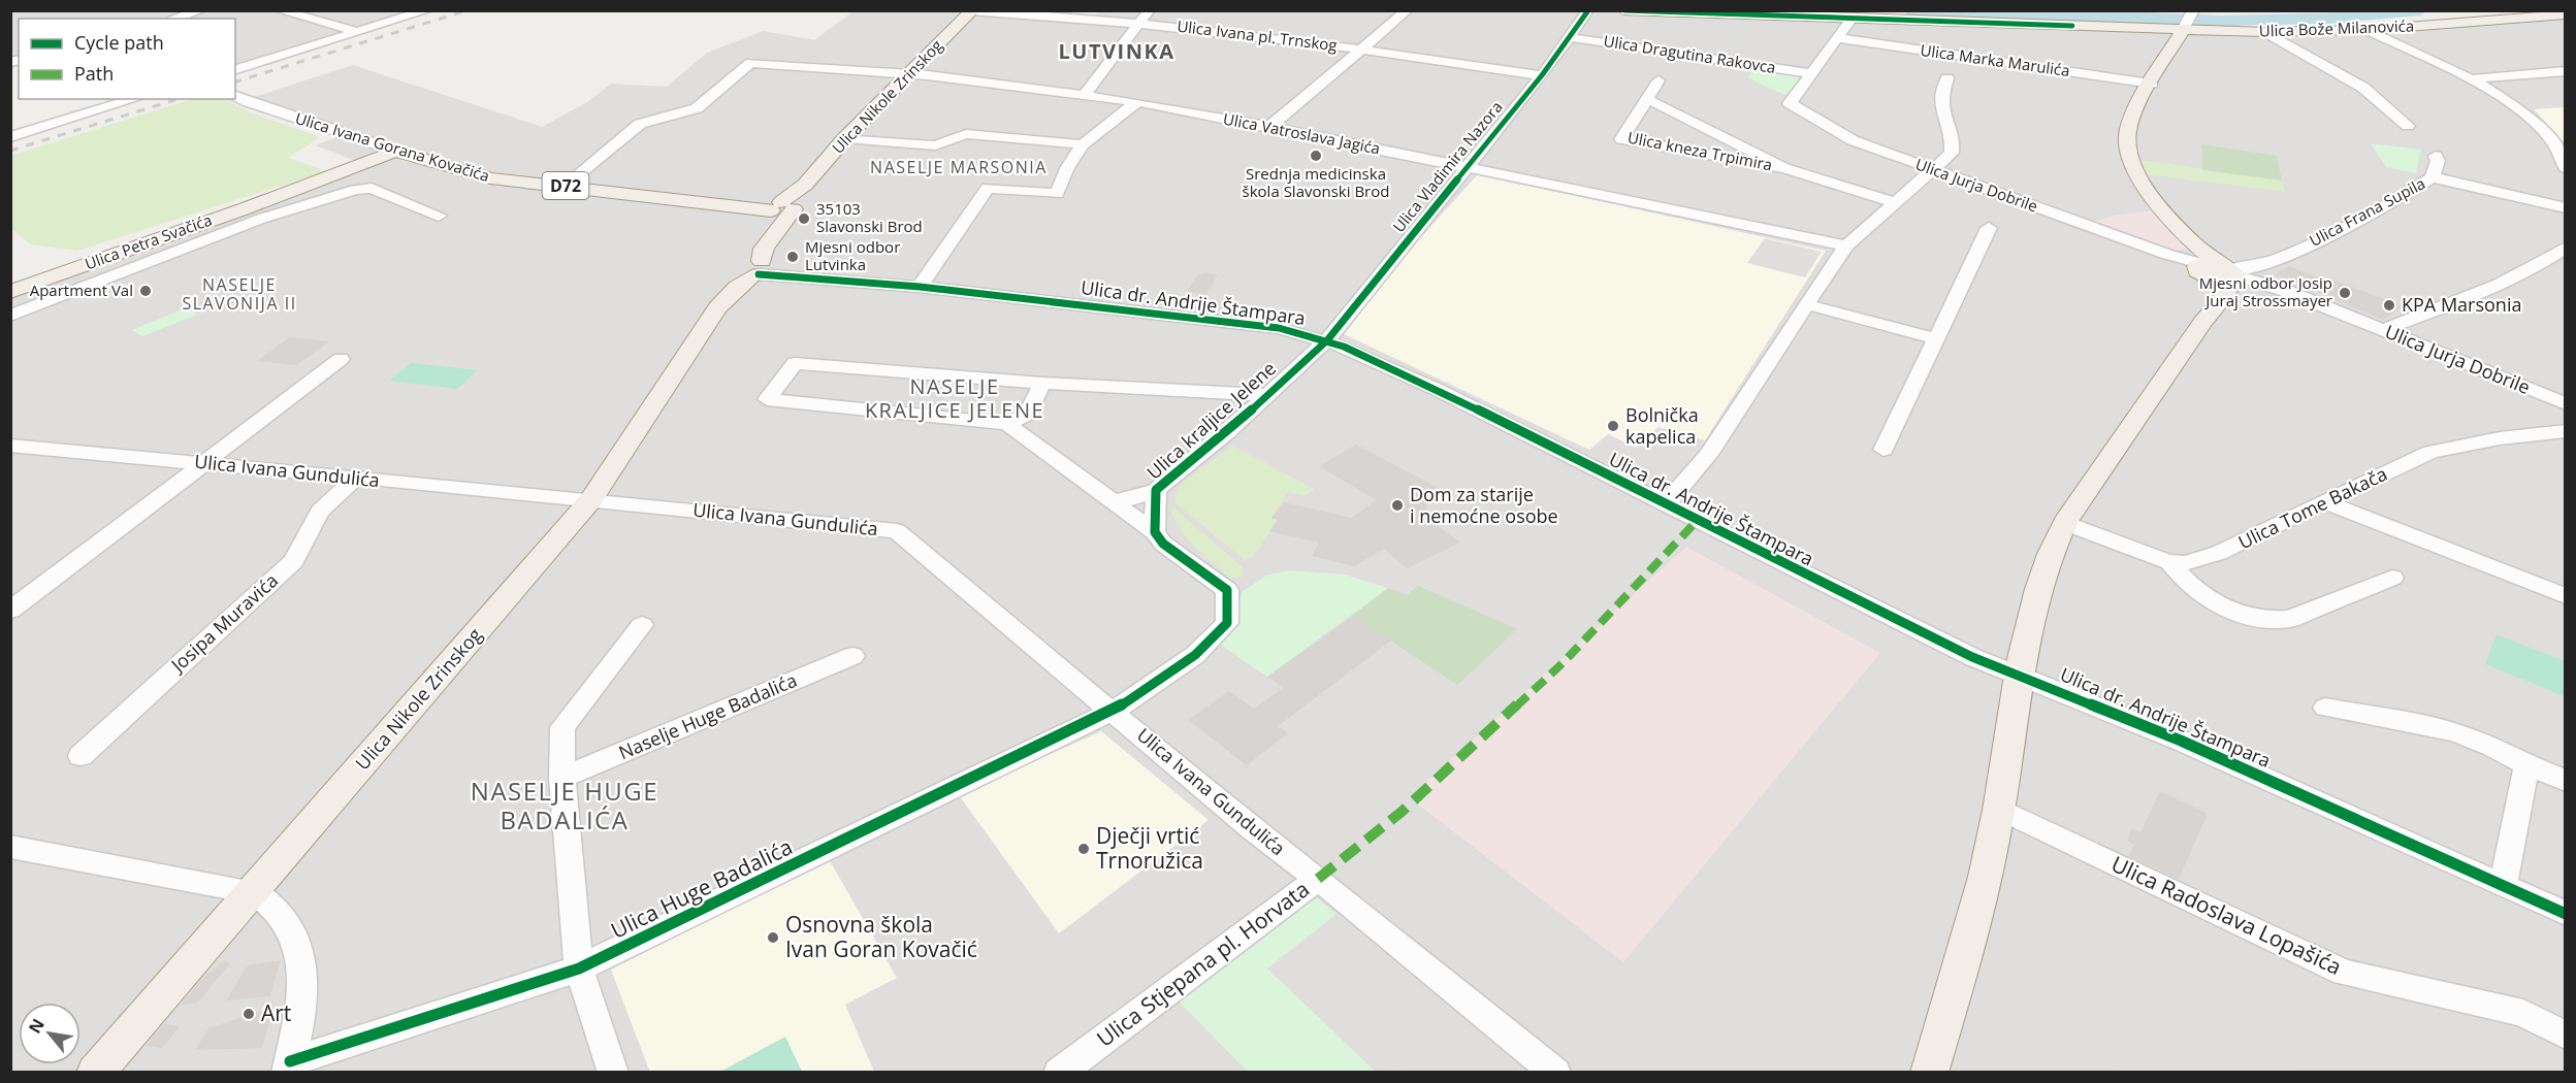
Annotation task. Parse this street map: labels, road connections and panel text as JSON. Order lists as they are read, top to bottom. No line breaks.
{"streets":{"main road":["Ulica Bože Milanovića","Ulica Nikole Zrinskog","Ulica Ivana Gorana Kovačića","D72","Ulica Petra Svačića"],"street":["Ulica Ivana pl. Trnskog","Ulica Dragutina Rakovca","Ulica Marka Marulića","Ulica Vatroslava Jagića","Ulica kneza Trpimira","Ulica Vladimira Nazora","Ulica Jurja Dobrile","Ulica Frana Supila","Ulica dr. Andrije Štampara","Ulica kraljice Jelene","Ulica Ivana Gundulića","Ulica Tome Bakača","Josipa Muravića","Naselje Huge Badalića","Ulica Huge Badalića","Ulica Radoslava Lopašića","Ulica Stjepana pl. Horvata"]},"crossings":[["Ulica Ivana pl. Trnskog","Ulica Nikole Zrinskog"],["Ulica Ivana pl. Trnskog","Ulica Vladimira Nazora"],["Ulica Dragutina Rakovca","Ulica Vladimira Nazora"],["Ulica Dragutina Rakovca","Ulica Jurja Dobrile"],["Ulica Nikole Zrinskog","Ulica Vatroslava Jagića"],["Ulica Nikole Zrinskog","Ulica Ivana Gorana Kovačića"],["Ulica Nikole Zrinskog","Ulica dr. Andrije Štampara"],["Ulica Nikole Zrinskog","Ulica Ivana Gundulića"],["Ulica Vatroslava Jagića","Ulica Ivana Gorana Kovačića"],["Ulica Vatroslava Jagića","Ulica Vladimira Nazora"],["Ulica Ivana Gorana Kovačića","Ulica Petra Svačića"],["Ulica Vladimira Nazora","Ulica dr. Andrije Štampara"],["Ulica Vladimira Nazora","Ulica kraljice Jelene"],["Ulica Jurja Dobrile","Ulica Frana Supila"],["Ulica dr. Andrije Štampara","Ulica kraljice Jelene"],["Ulica Ivana Gundulića","Josipa Muravića"],["Ulica Ivana Gundulića","Ulica Huge Badalića"],["Ulica Ivana Gundulića","Ulica Stjepana pl. Horvata"]],"districts":["LUTVINKA","NASELJE MARSONIA","NASELJE SLAVONIJA II","NASELJE KRALJICE JELENE","NASELJE HUGE BADALIĆA"],"places":["Srednja medicinska škola Slavonski Brod","35103 Slavonski Brod","Mjesni odbor Lutvinka","Apartment Val","Mjesni odbor Josip Juraj Strossmayer","KPA Marsonia","Bolnička kapelica","Dom za starije i nemoćne osobe","Dječji vrtić Trnoružica","Osnovna škola Ivan Goran Kovačić","Art"],"legend":["Cycle path","Path"],"north":"top left"}
